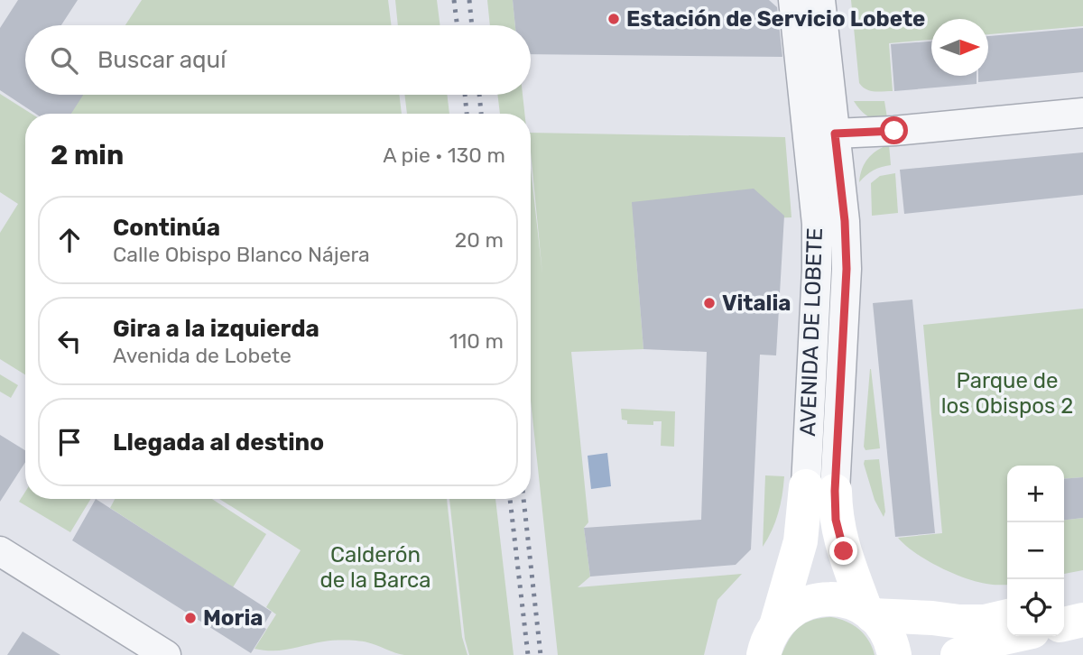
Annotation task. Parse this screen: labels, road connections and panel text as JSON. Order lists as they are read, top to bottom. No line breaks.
{"streets":{"main road":["AVENIDA DE LOBETE"]},"parks":["Parque de los Obispos 2","Calderón de la Barca"],"places":["Estación de Servicio Lobete","Vitalia","Moria"],"north":"right","page":{"search":"Buscar aquí","heading":["2 min","A pie · 130 m"],"list":[["Continúa","Calle Obispo Blanco Nájera","20 m"],["Gira a la izquierda","Avenida de Lobete","110 m"],"Llegada al destino"],"map_buttons":["+","−"]}}
